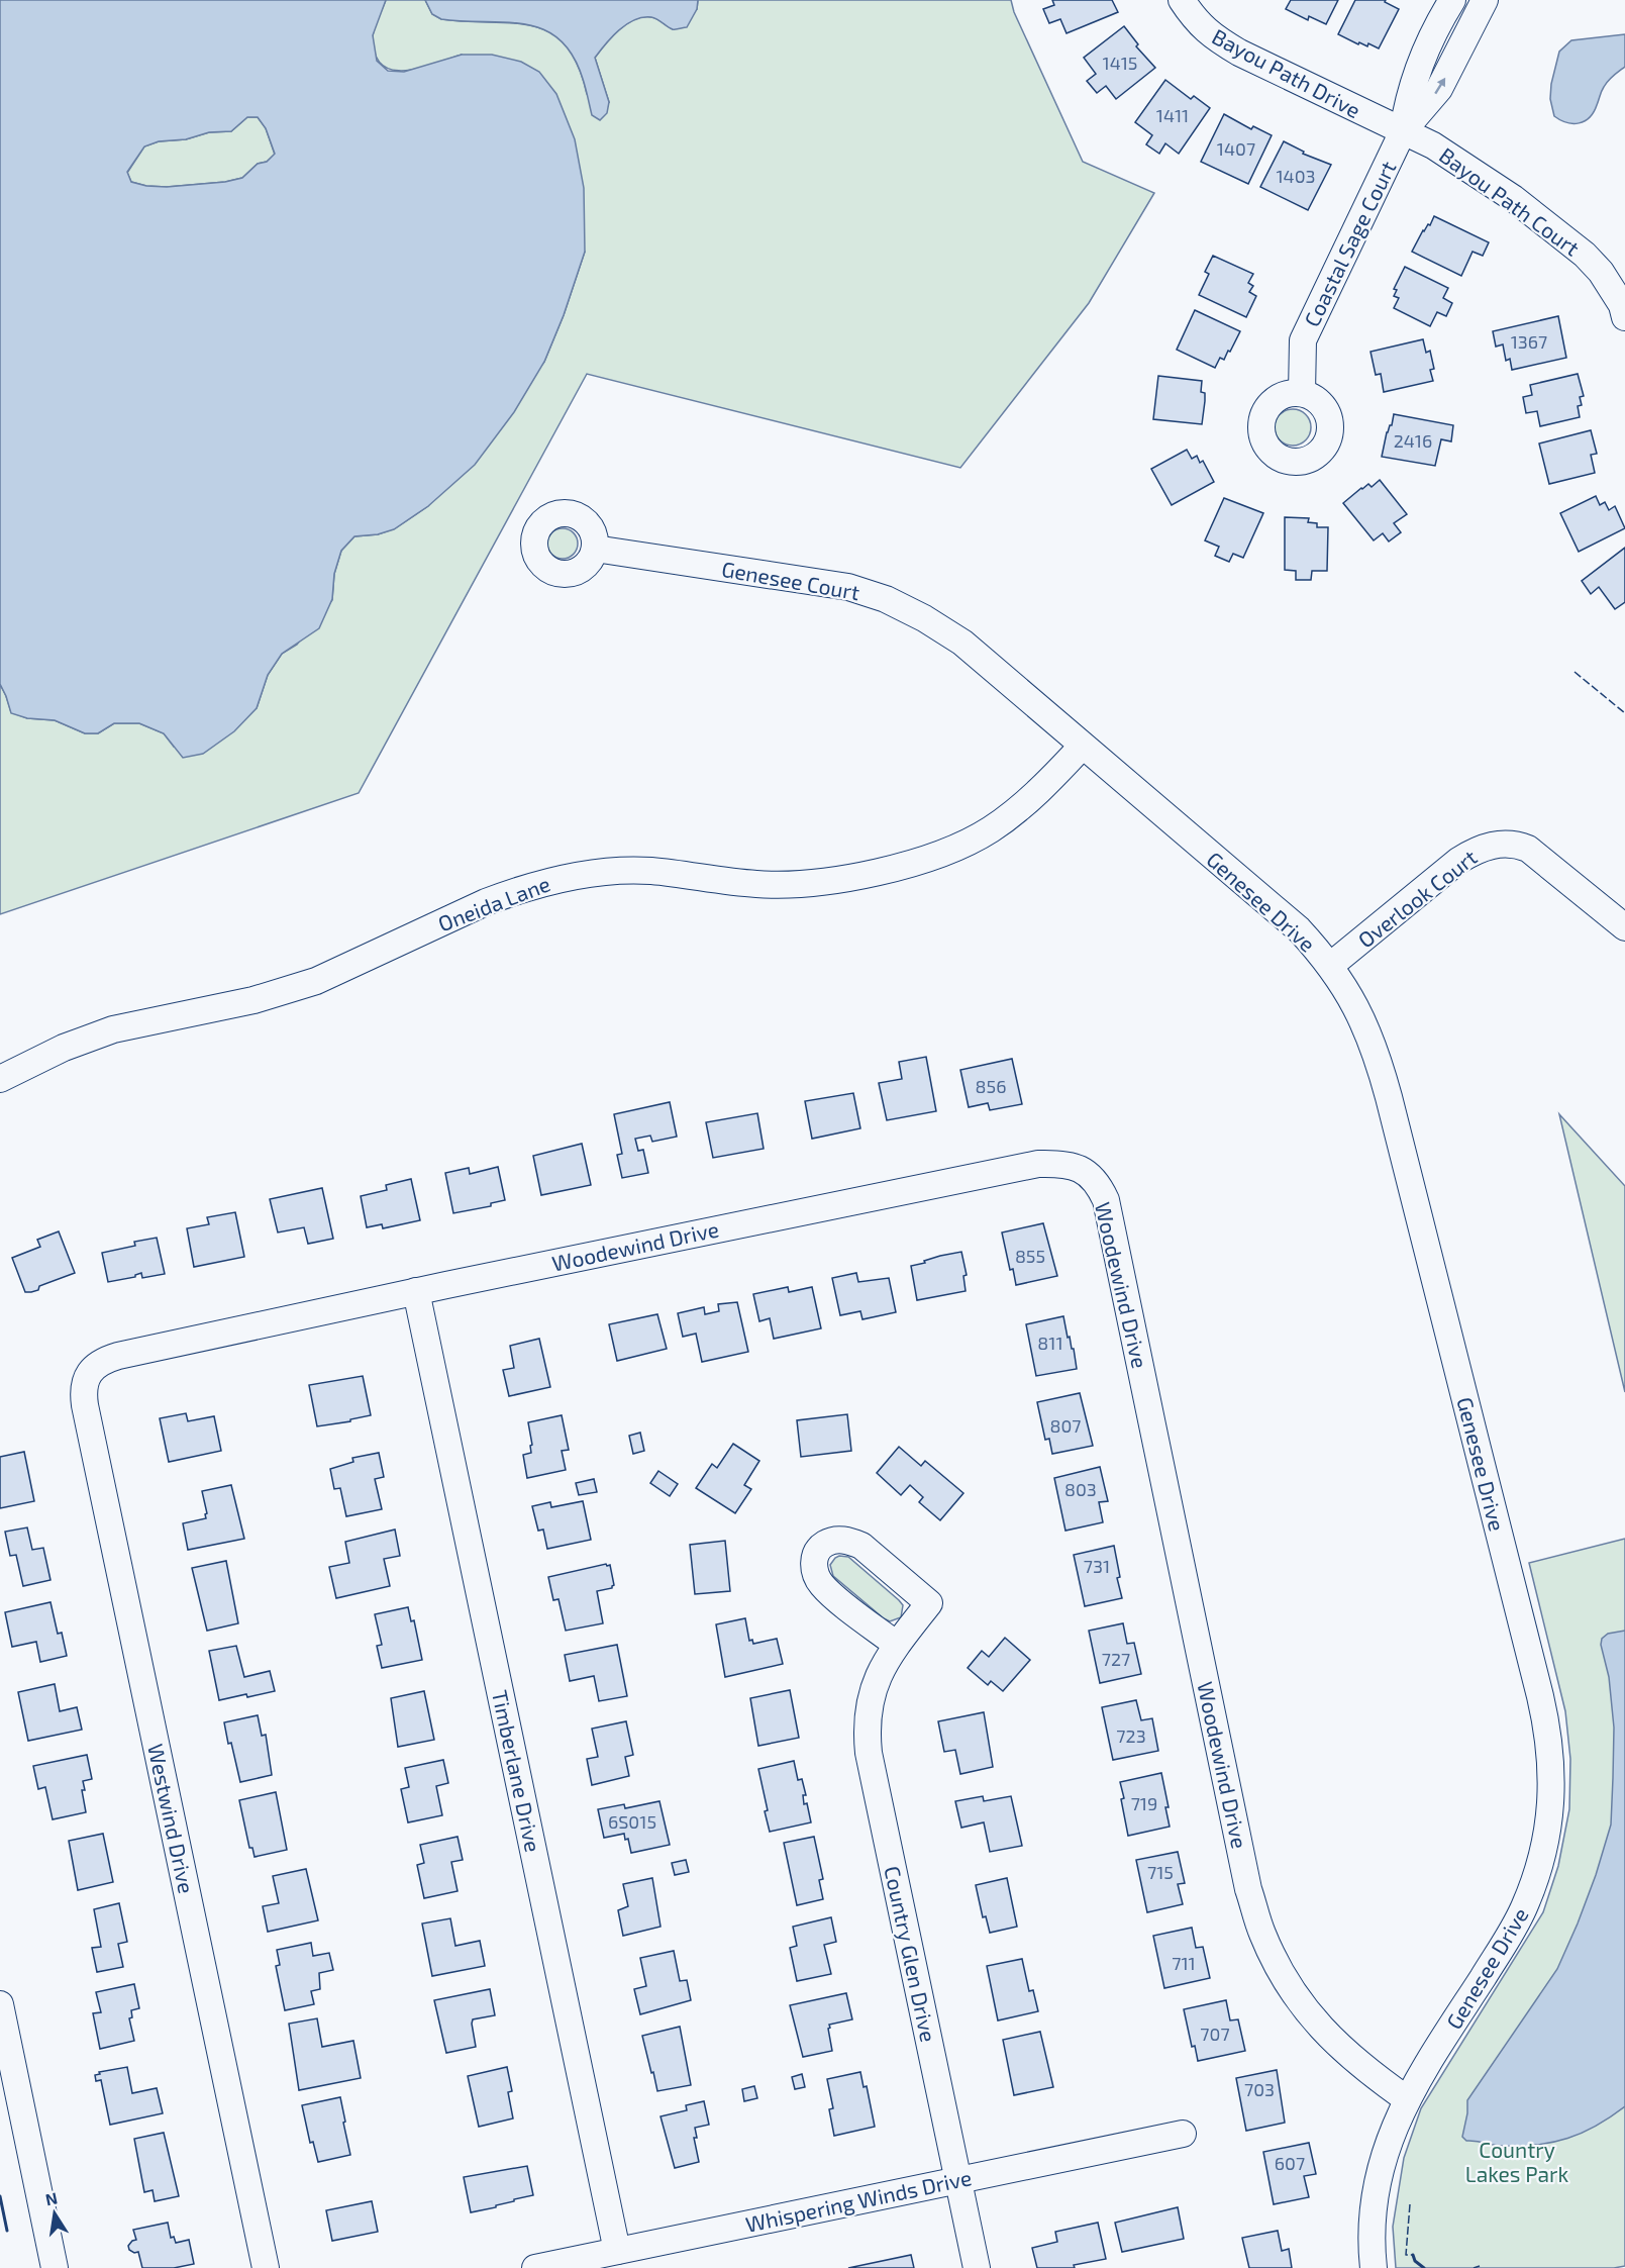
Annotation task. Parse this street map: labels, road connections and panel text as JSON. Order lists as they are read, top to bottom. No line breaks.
{"streets":{"street":["Bayou Path Drive","Bayou Path Court","Coastal Sage Court","Genesee Court","Overlook Court","Genesee Drive","Oneida Lane","Woodewind Drive","Timberlane Drive","Westwind Drive","Country Glen Drive","Whispering Winds Drive"]},"crossings":[["Bayou Path Drive","Bayou Path Court"],["Bayou Path Drive","Coastal Sage Court"],["Bayou Path Court","Coastal Sage Court"],["Genesee Court","Genesee Drive"],["Genesee Court","Oneida Lane"],["Overlook Court","Genesee Drive"],["Genesee Drive","Oneida Lane"],["Genesee Drive","Woodewind Drive"],["Woodewind Drive","Timberlane Drive"],["Woodewind Drive","Westwind Drive"],["Timberlane Drive","Whispering Winds Drive"],["Country Glen Drive","Whispering Winds Drive"]],"parks":["Country Lakes Park"],"house_numbers":["1415","1411","1407","1403","1367","2416","856","855","811","807","803","731","727","723","719","6S015","715","711","707","703","607"],"north":"top"}
